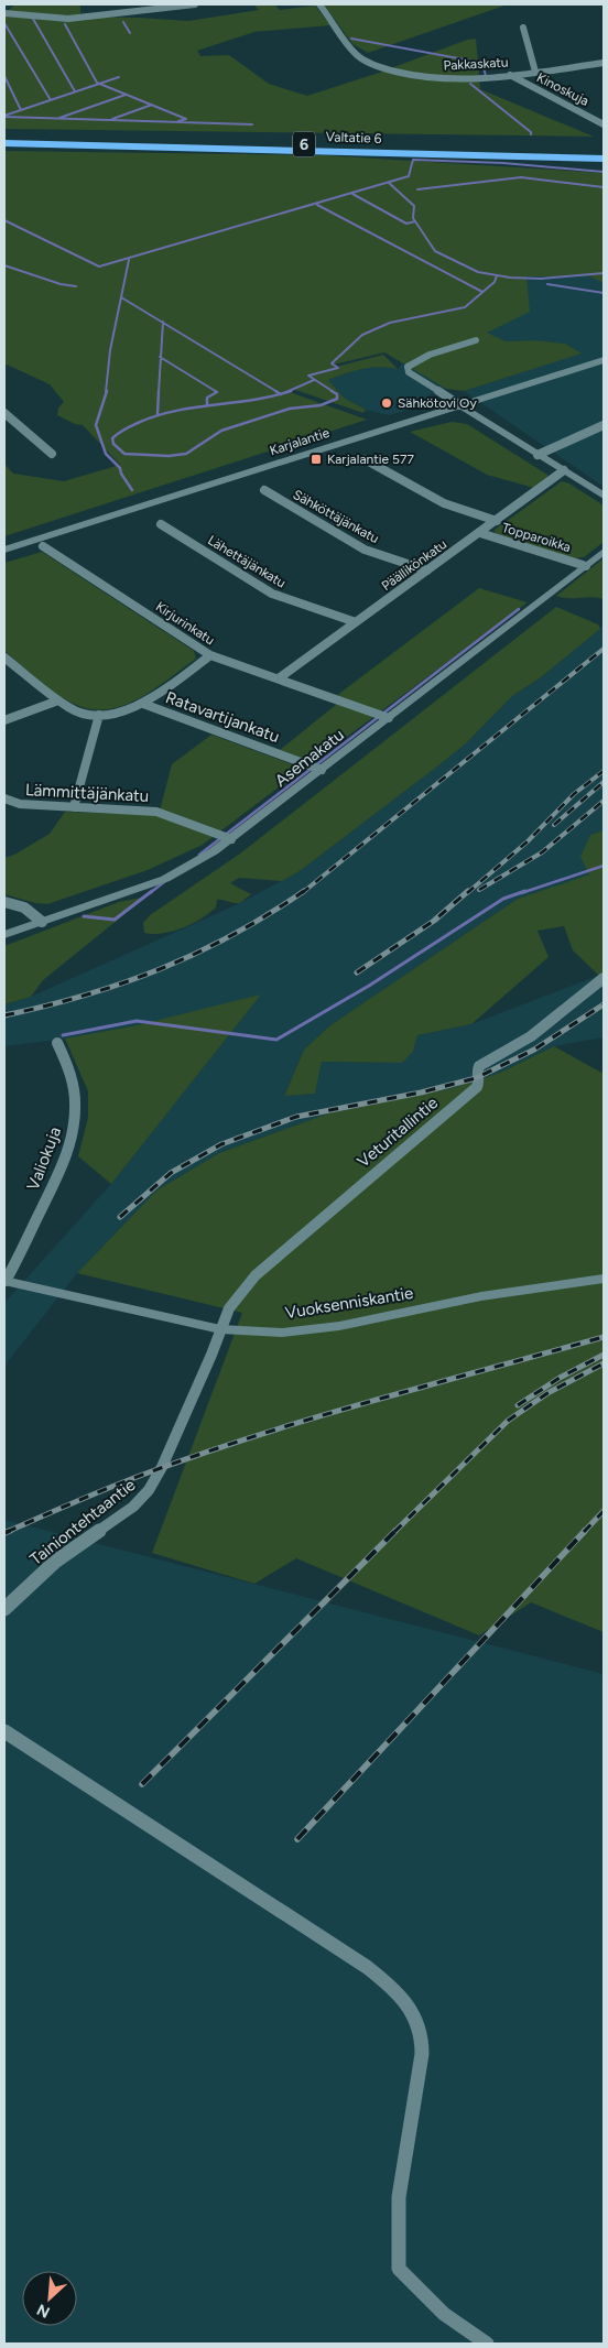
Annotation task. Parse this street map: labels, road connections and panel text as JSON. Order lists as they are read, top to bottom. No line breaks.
{"streets":{"highway":["Valtatie 6","6"],"street":["Pakkaskatu","Kinoskuja","Karjalantie","Sähköttäjänkatu","Topparoikka","Lähettäjänkatu","Päällikönkatu","Kirjurinkatu","Ratavartijankatu","Asemakatu","Lämmittäjänkatu","Veturitallintie","Valiokuja","Vuoksenniskantie","Tainiontehtaantie"]},"crossings":[["Pakkaskatu","Kinoskuja"],["Sähköttäjänkatu","Päällikönkatu"],["Topparoikka","Päällikönkatu"],["Topparoikka","Asemakatu"],["Lähettäjänkatu","Päällikönkatu"],["Päällikönkatu","Kirjurinkatu"],["Kirjurinkatu","Asemakatu"],["Ratavartijankatu","Asemakatu"],["Asemakatu","Lämmittäjänkatu"],["Veturitallintie","Vuoksenniskantie"],["Veturitallintie","Tainiontehtaantie"],["Valiokuja","Vuoksenniskantie"],["Vuoksenniskantie","Tainiontehtaantie"]],"places":{"other":["Sähkötovi Oy"],"transit":["Karjalantie 577"]},"north":"bottom left"}
